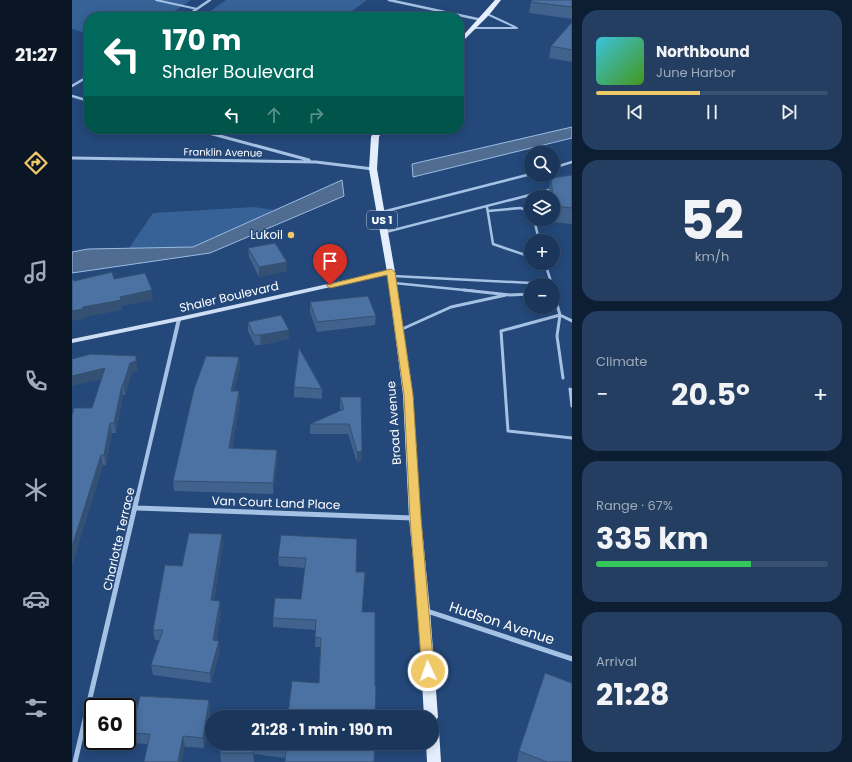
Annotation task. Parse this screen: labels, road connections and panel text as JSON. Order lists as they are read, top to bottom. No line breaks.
{"streets":{"main road":["US 1","Broad Avenue"],"street":["Franklin Avenue","Shaler Boulevard","Van Court Land Place","Charlotte Terrace","Hudson Avenue"]},"crossings":[["Franklin Avenue","Broad Avenue"],["Shaler Boulevard","Broad Avenue"],["Shaler Boulevard","Charlotte Terrace"],["Broad Avenue","Van Court Land Place"],["Broad Avenue","Hudson Avenue"],["Van Court Land Place","Charlotte Terrace"]],"places":["Lukoil"],"page":{"tabs":"21:27","turn":["170 m","Shaler Boulevard"],"song":["Northbound","June Harbor"],"map_buttons":["+","−"],"tile":[["52","km/h"],"Climate",["Range · 67%","335 km"],["Arrival","21:28"]],"heat":["−","20.5°","+"],"limit":"60","trip":"21:28 · 1 min · 190 m"}}
